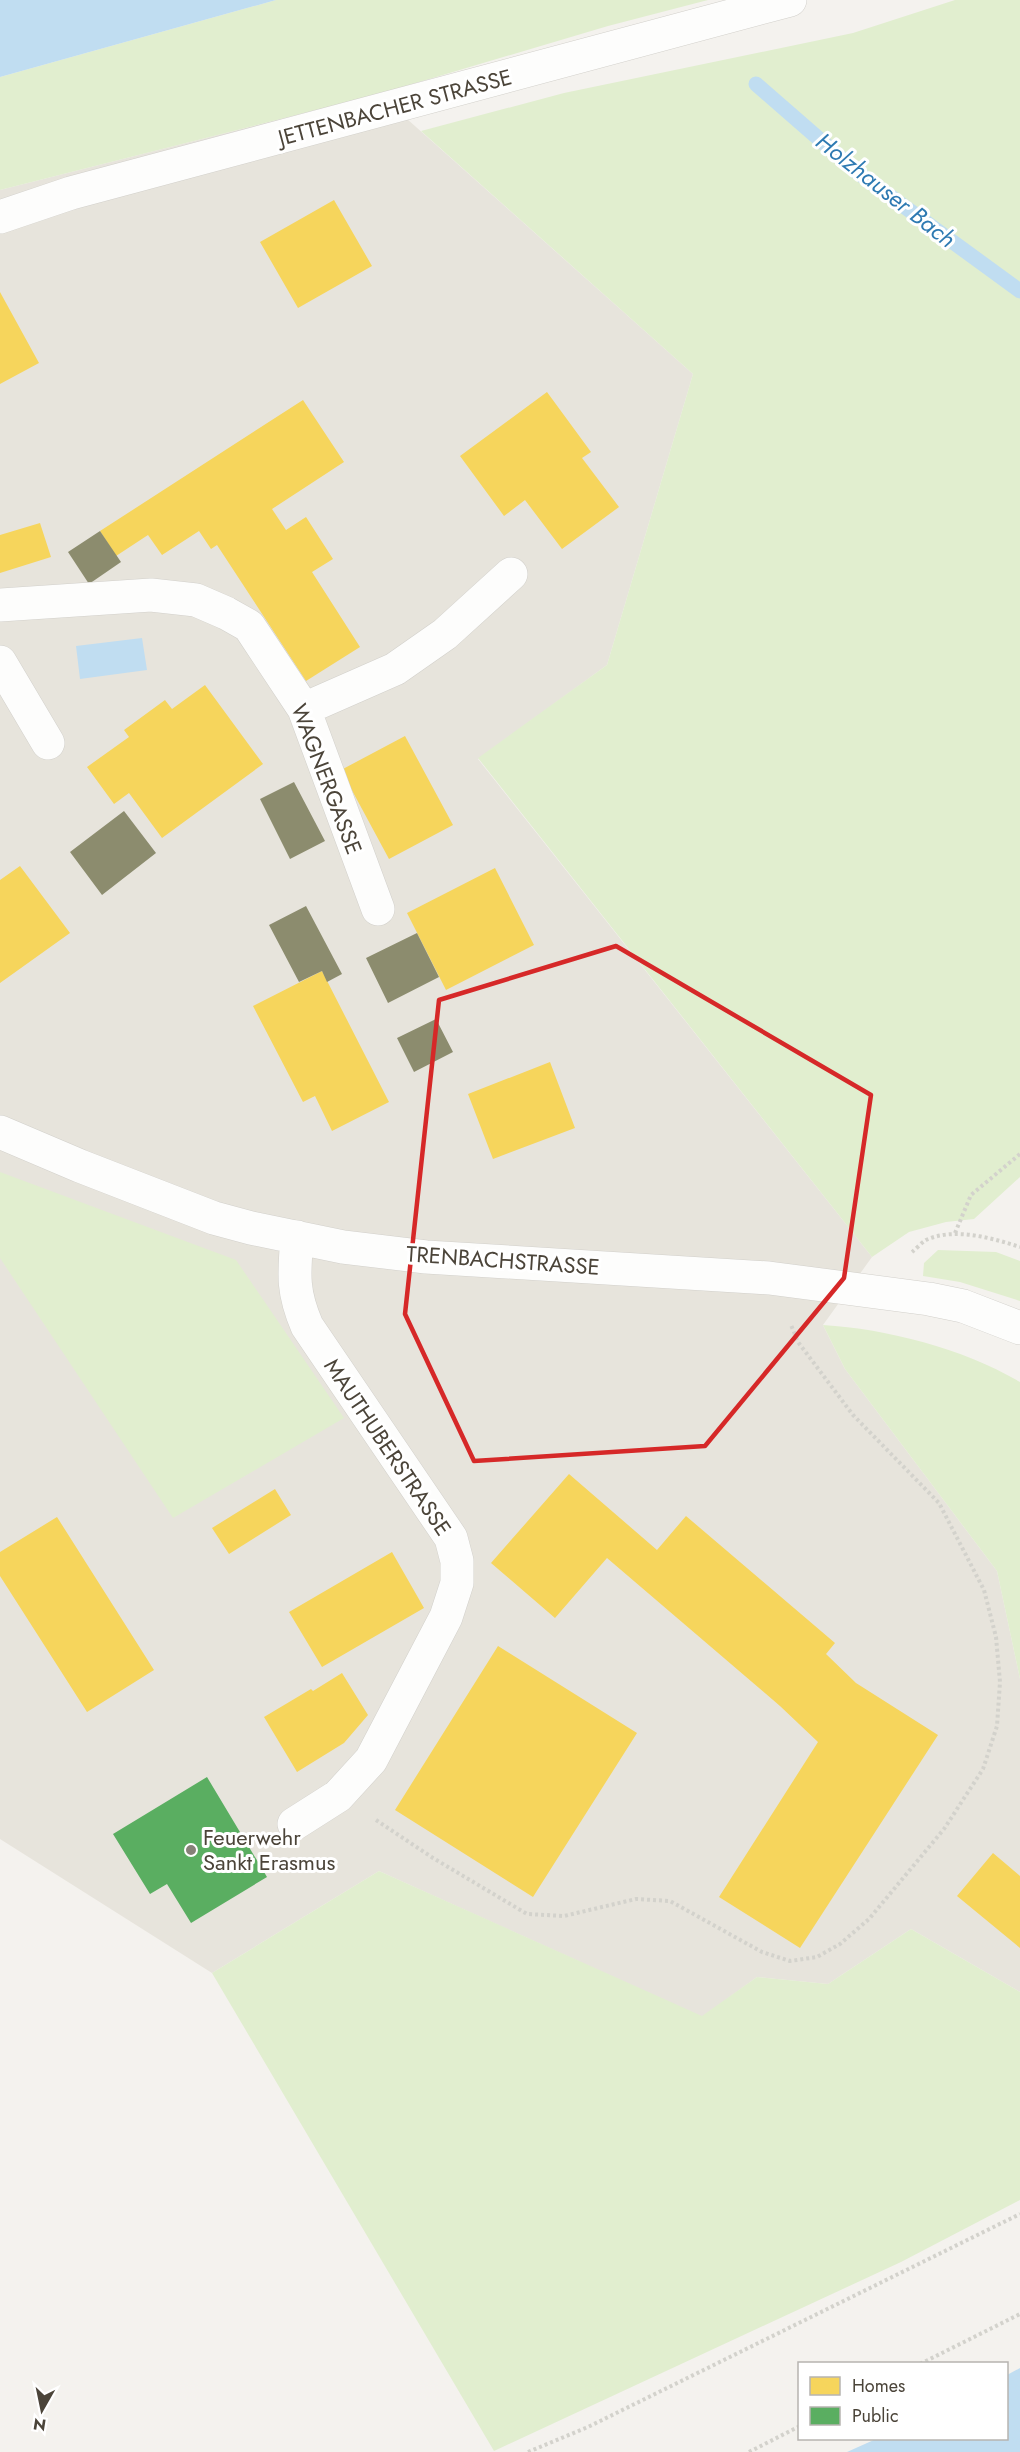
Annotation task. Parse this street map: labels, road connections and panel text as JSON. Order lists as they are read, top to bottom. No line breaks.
{"streets":{"street":["JETTENBACHER STRASSE","WAGNERGASSE","TRENBACHSTRASSE","MAUTHUBERSTRASSE"]},"crossings":[["TRENBACHSTRASSE","MAUTHUBERSTRASSE"]],"water":["Holzhauser Bach"],"places":["Feuerwehr Sankt Erasmus"],"legend":["Homes","Public"],"north":"bottom"}
